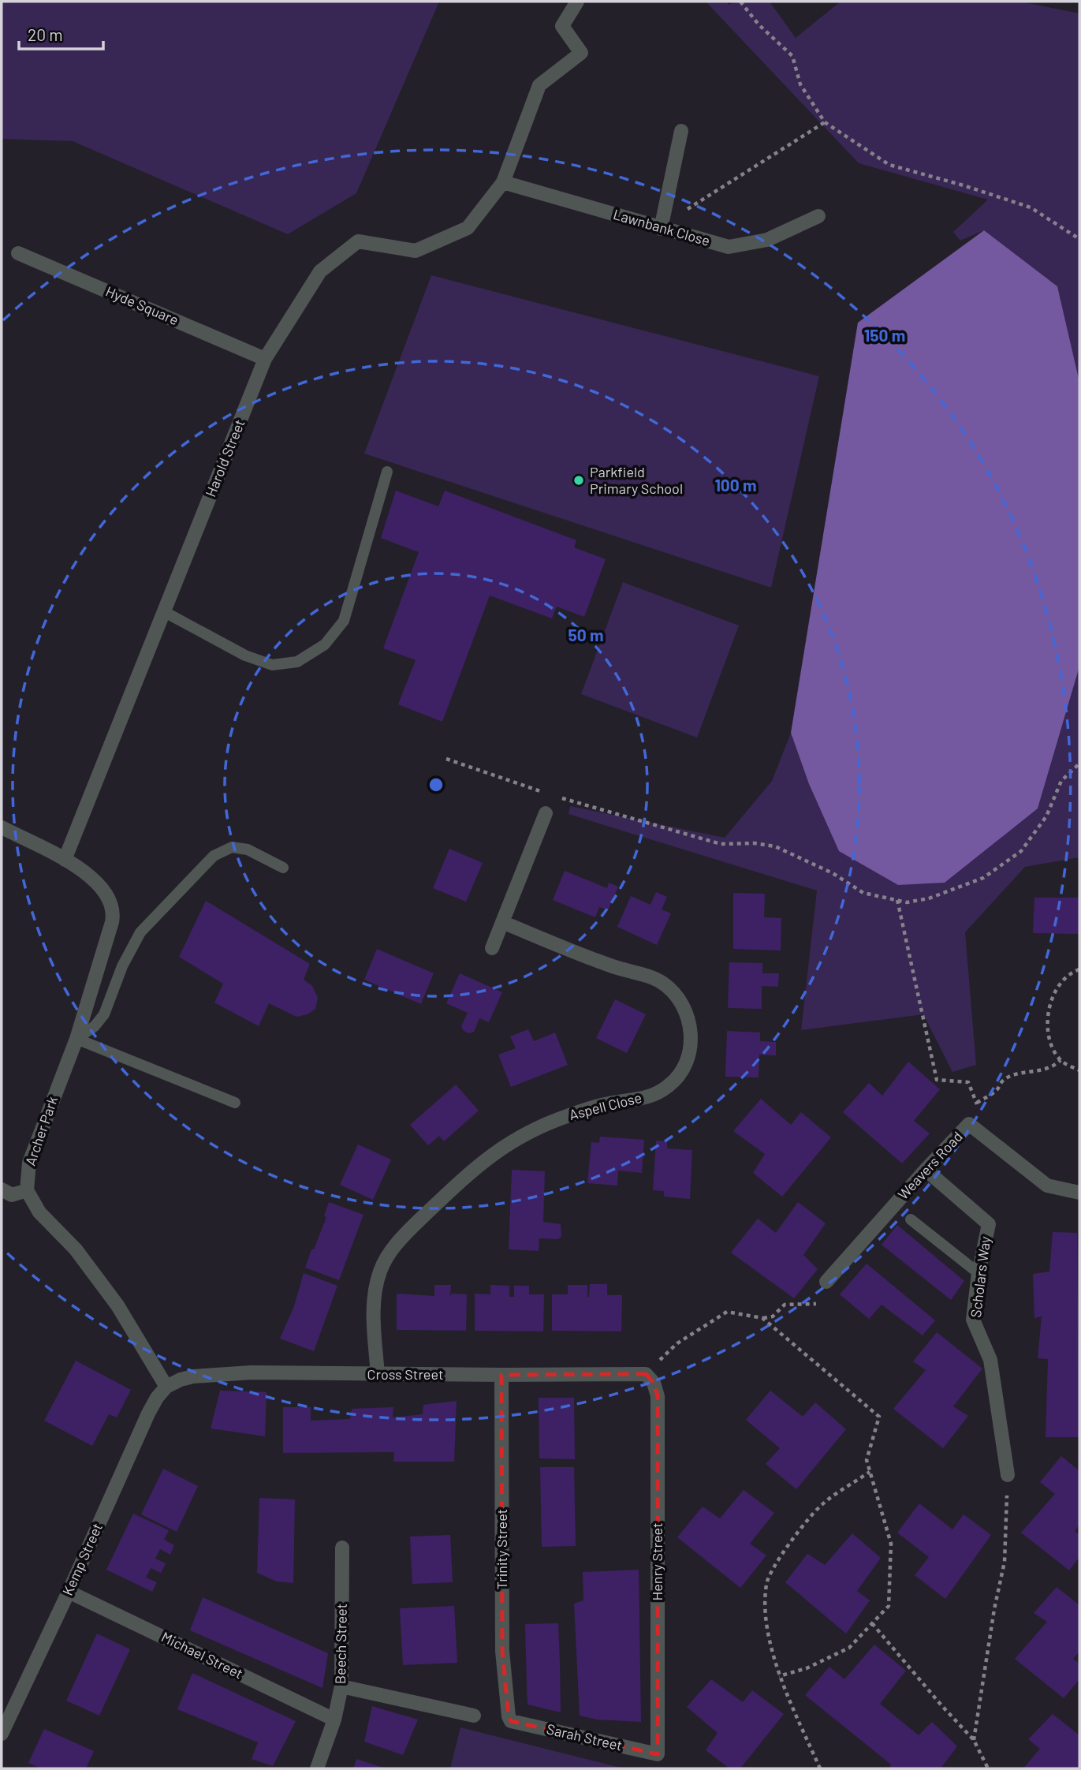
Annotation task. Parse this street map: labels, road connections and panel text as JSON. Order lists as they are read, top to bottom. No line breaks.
{"streets":{"street":["Lawnbank Close","Hyde Square","Harold Street","Aspell Close","Archer Park","Weavers Road","Scholars Way","Cross Street","Trinity Street","Kemp Street","Henry Street","Beech Street","Michael Street","Sarah Street"]},"crossings":[["Lawnbank Close","Harold Street"],["Hyde Square","Harold Street"],["Harold Street","Archer Park"],["Aspell Close","Cross Street"],["Weavers Road","Scholars Way"],["Cross Street","Trinity Street"],["Cross Street","Kemp Street"],["Cross Street","Henry Street"],["Trinity Street","Sarah Street"],["Kemp Street","Michael Street"],["Henry Street","Sarah Street"],["Beech Street","Michael Street"]],"places":["Parkfield Primary School"],"scale_bar":"20 m","rings":["150 m","100 m","50 m"]}
